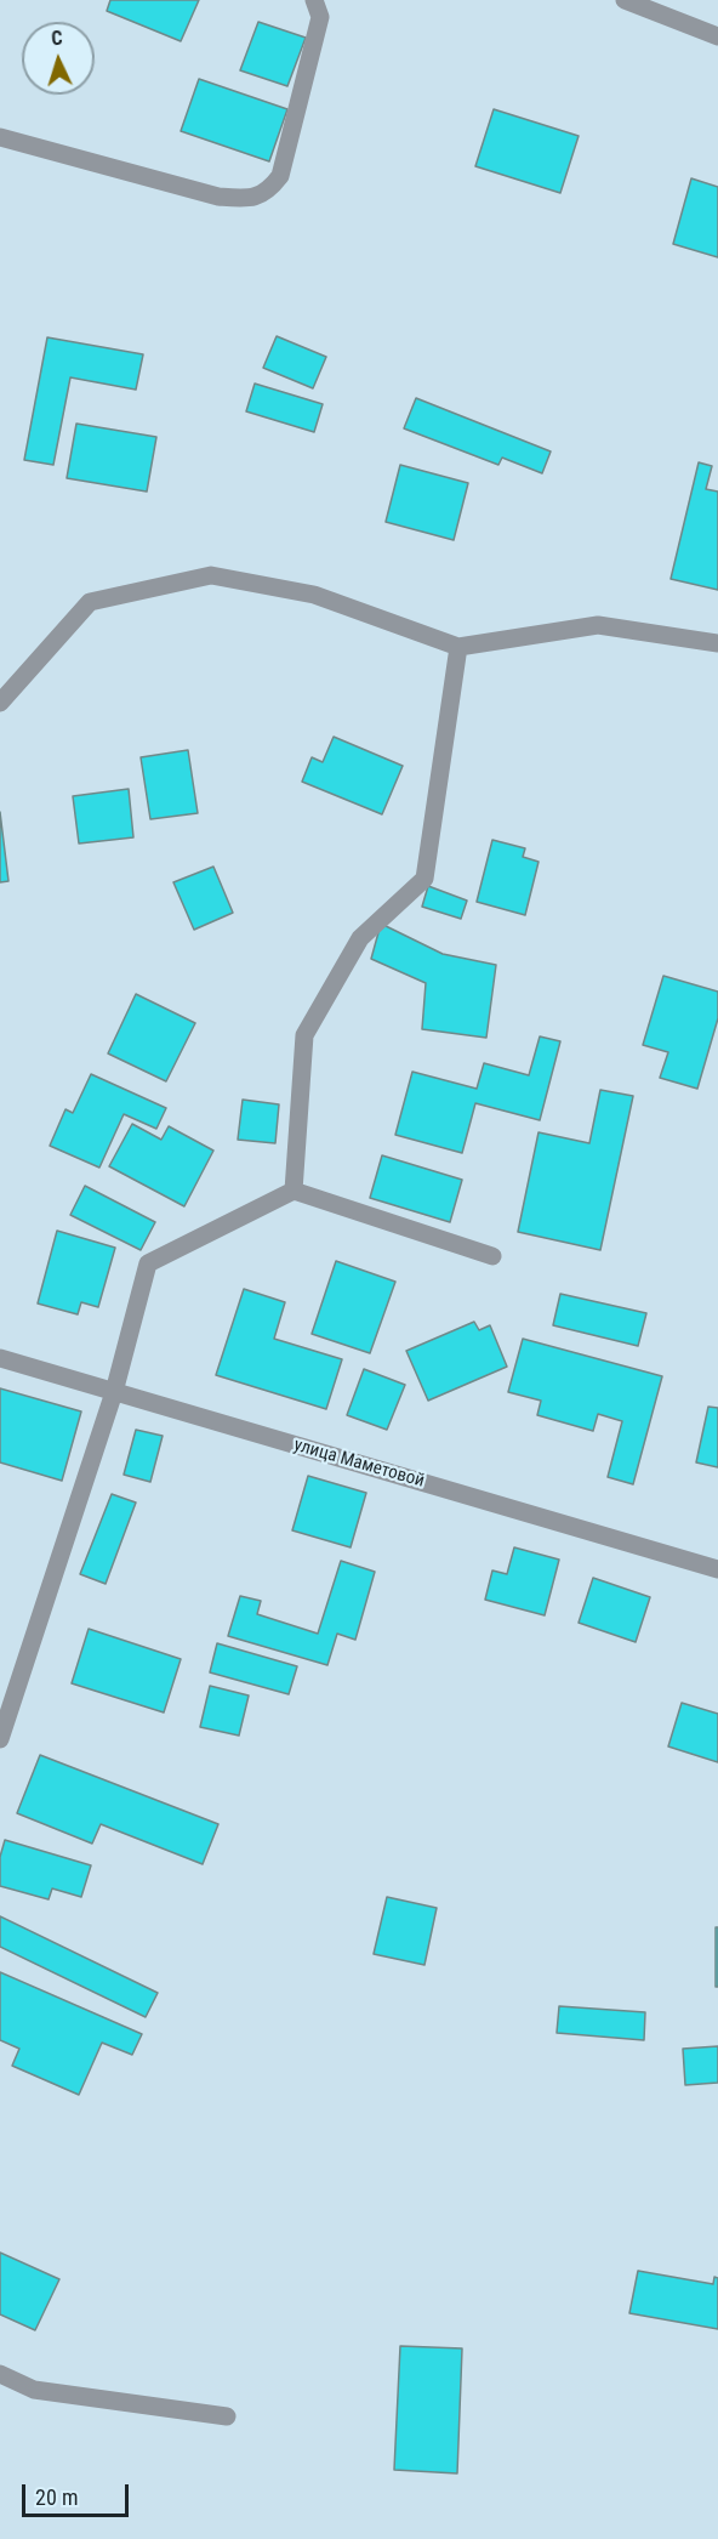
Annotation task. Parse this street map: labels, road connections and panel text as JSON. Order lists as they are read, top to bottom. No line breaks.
{"streets":{"street":["улица Маметовой"]},"scale_bar":"20 m","north":"top"}
